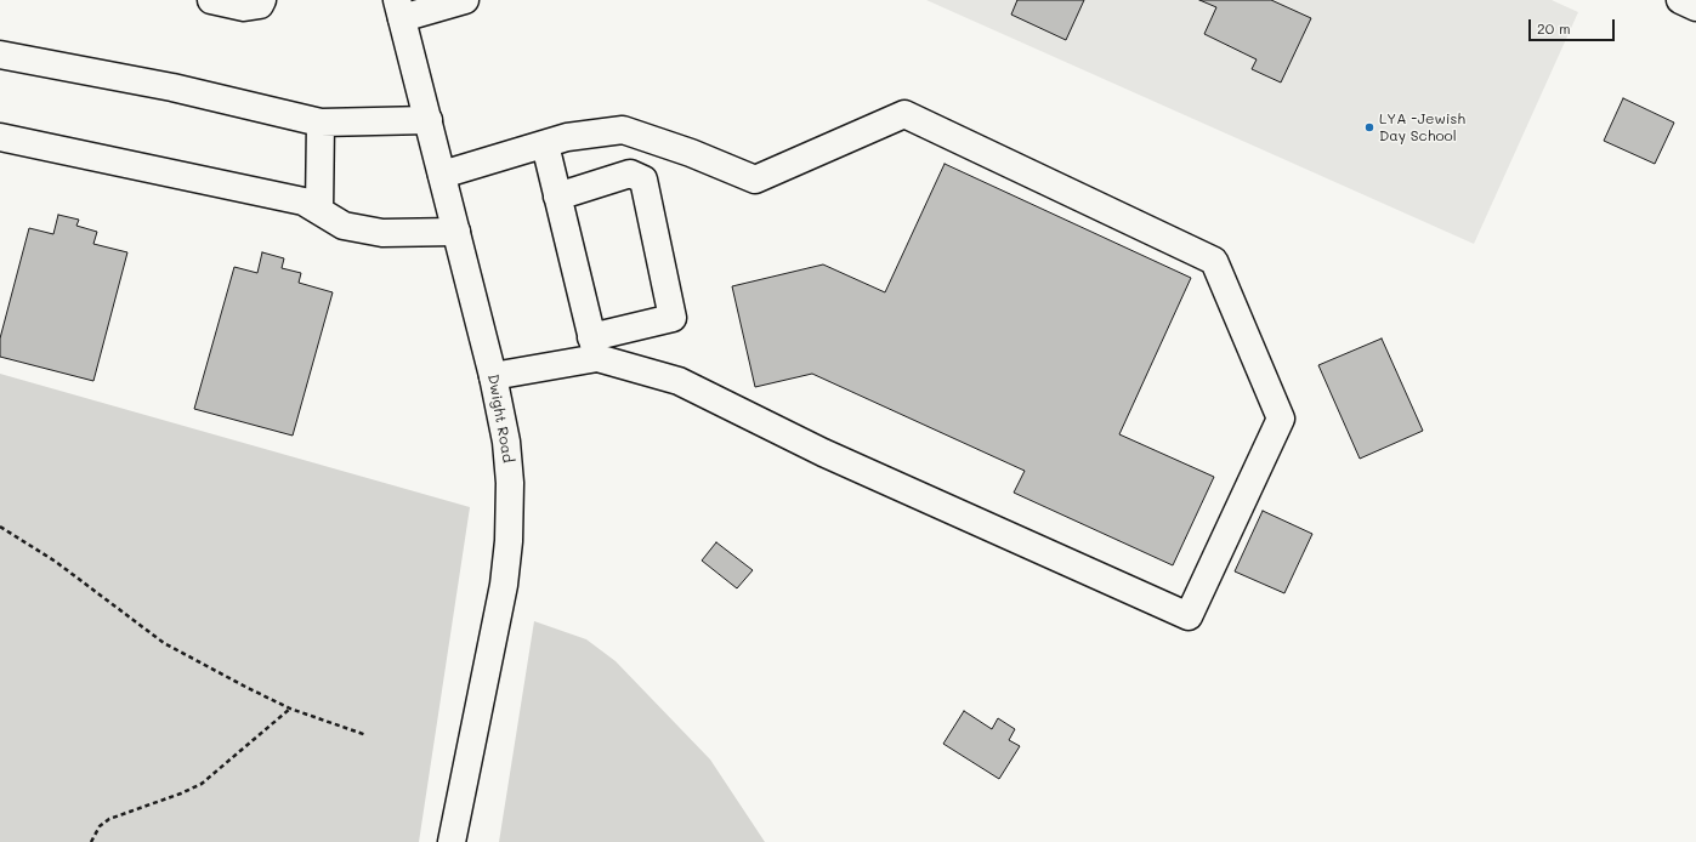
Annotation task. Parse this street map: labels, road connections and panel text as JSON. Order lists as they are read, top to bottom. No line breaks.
{"streets":{"main road":["Dwight Road"]},"places":["LYA -Jewish Day School"],"scale_bar":"20 m"}
